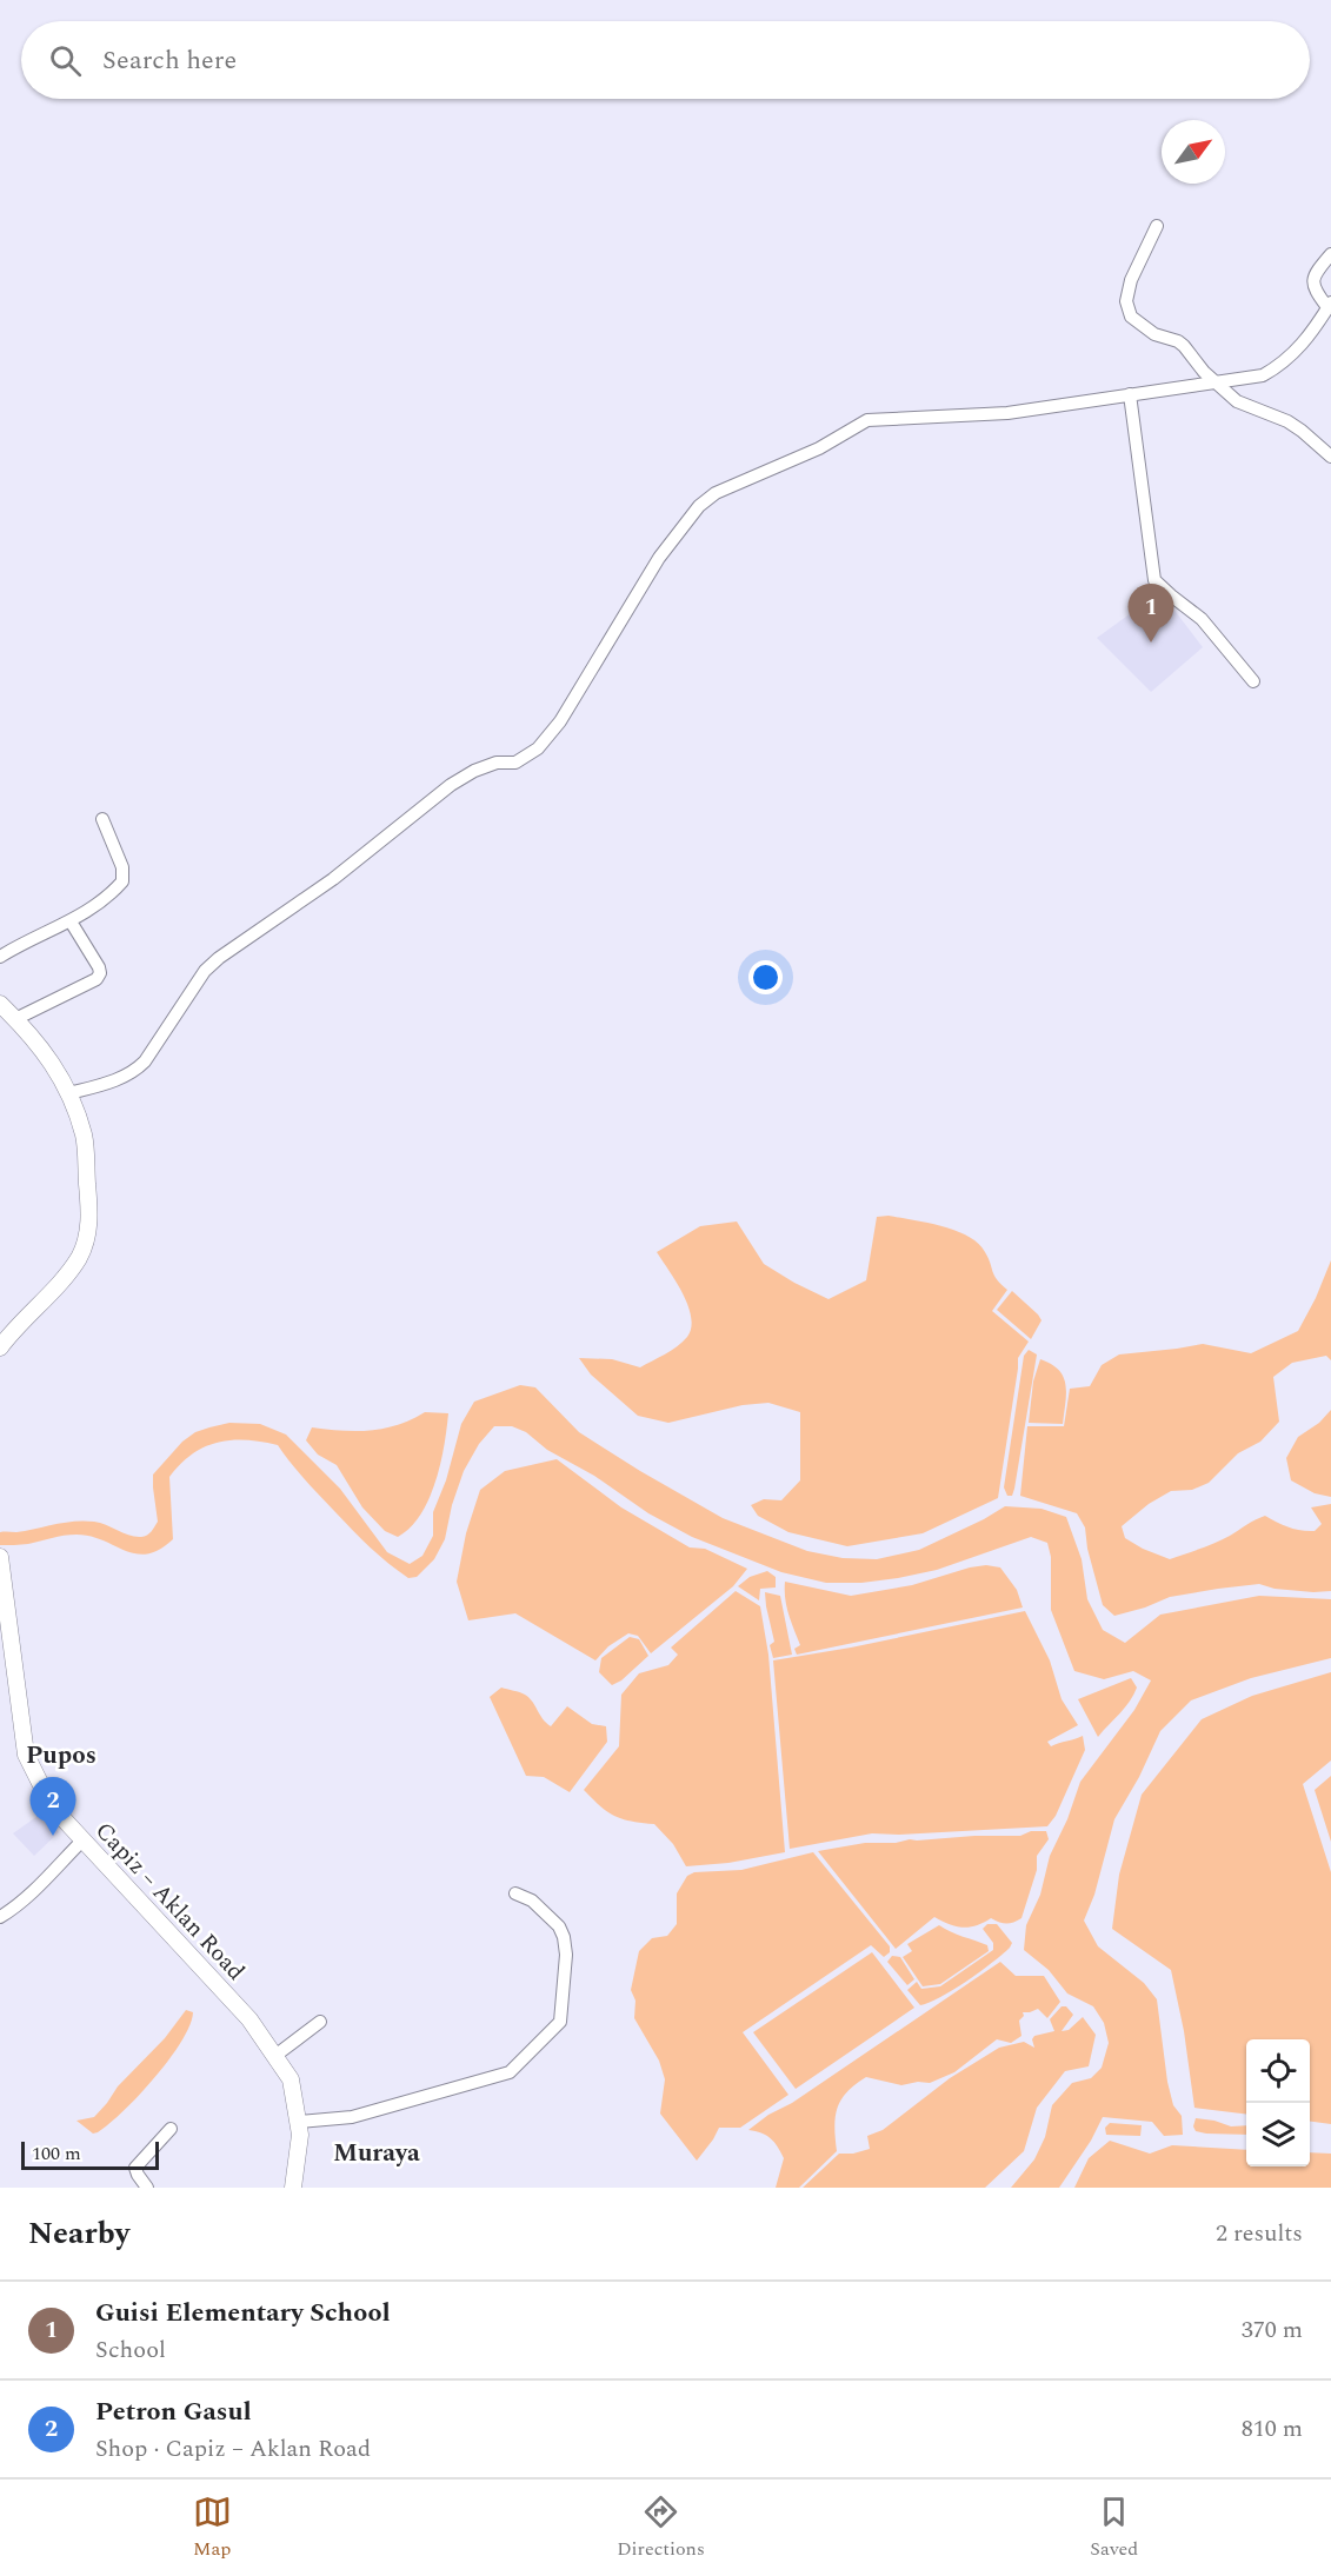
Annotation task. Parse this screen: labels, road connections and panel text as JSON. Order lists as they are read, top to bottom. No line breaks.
{"streets":{"main road":["Capiz – Aklan Road"]},"districts":["Pupos","Muraya"],"scale_bar":"100 m","north":"top right","page":{"search":"Search here","pins":["1","2"],"scale":"100 m","heading":["Nearby","2 results"],"list":[{"mark":"1","name":"Guisi Elementary School","note":"School","value":"370 m"},{"mark":"2","name":"Petron Gasul","note":"Shop · Capiz – Aklan Road","value":"810 m"}],"nav":["Map","Directions","Saved"]}}
